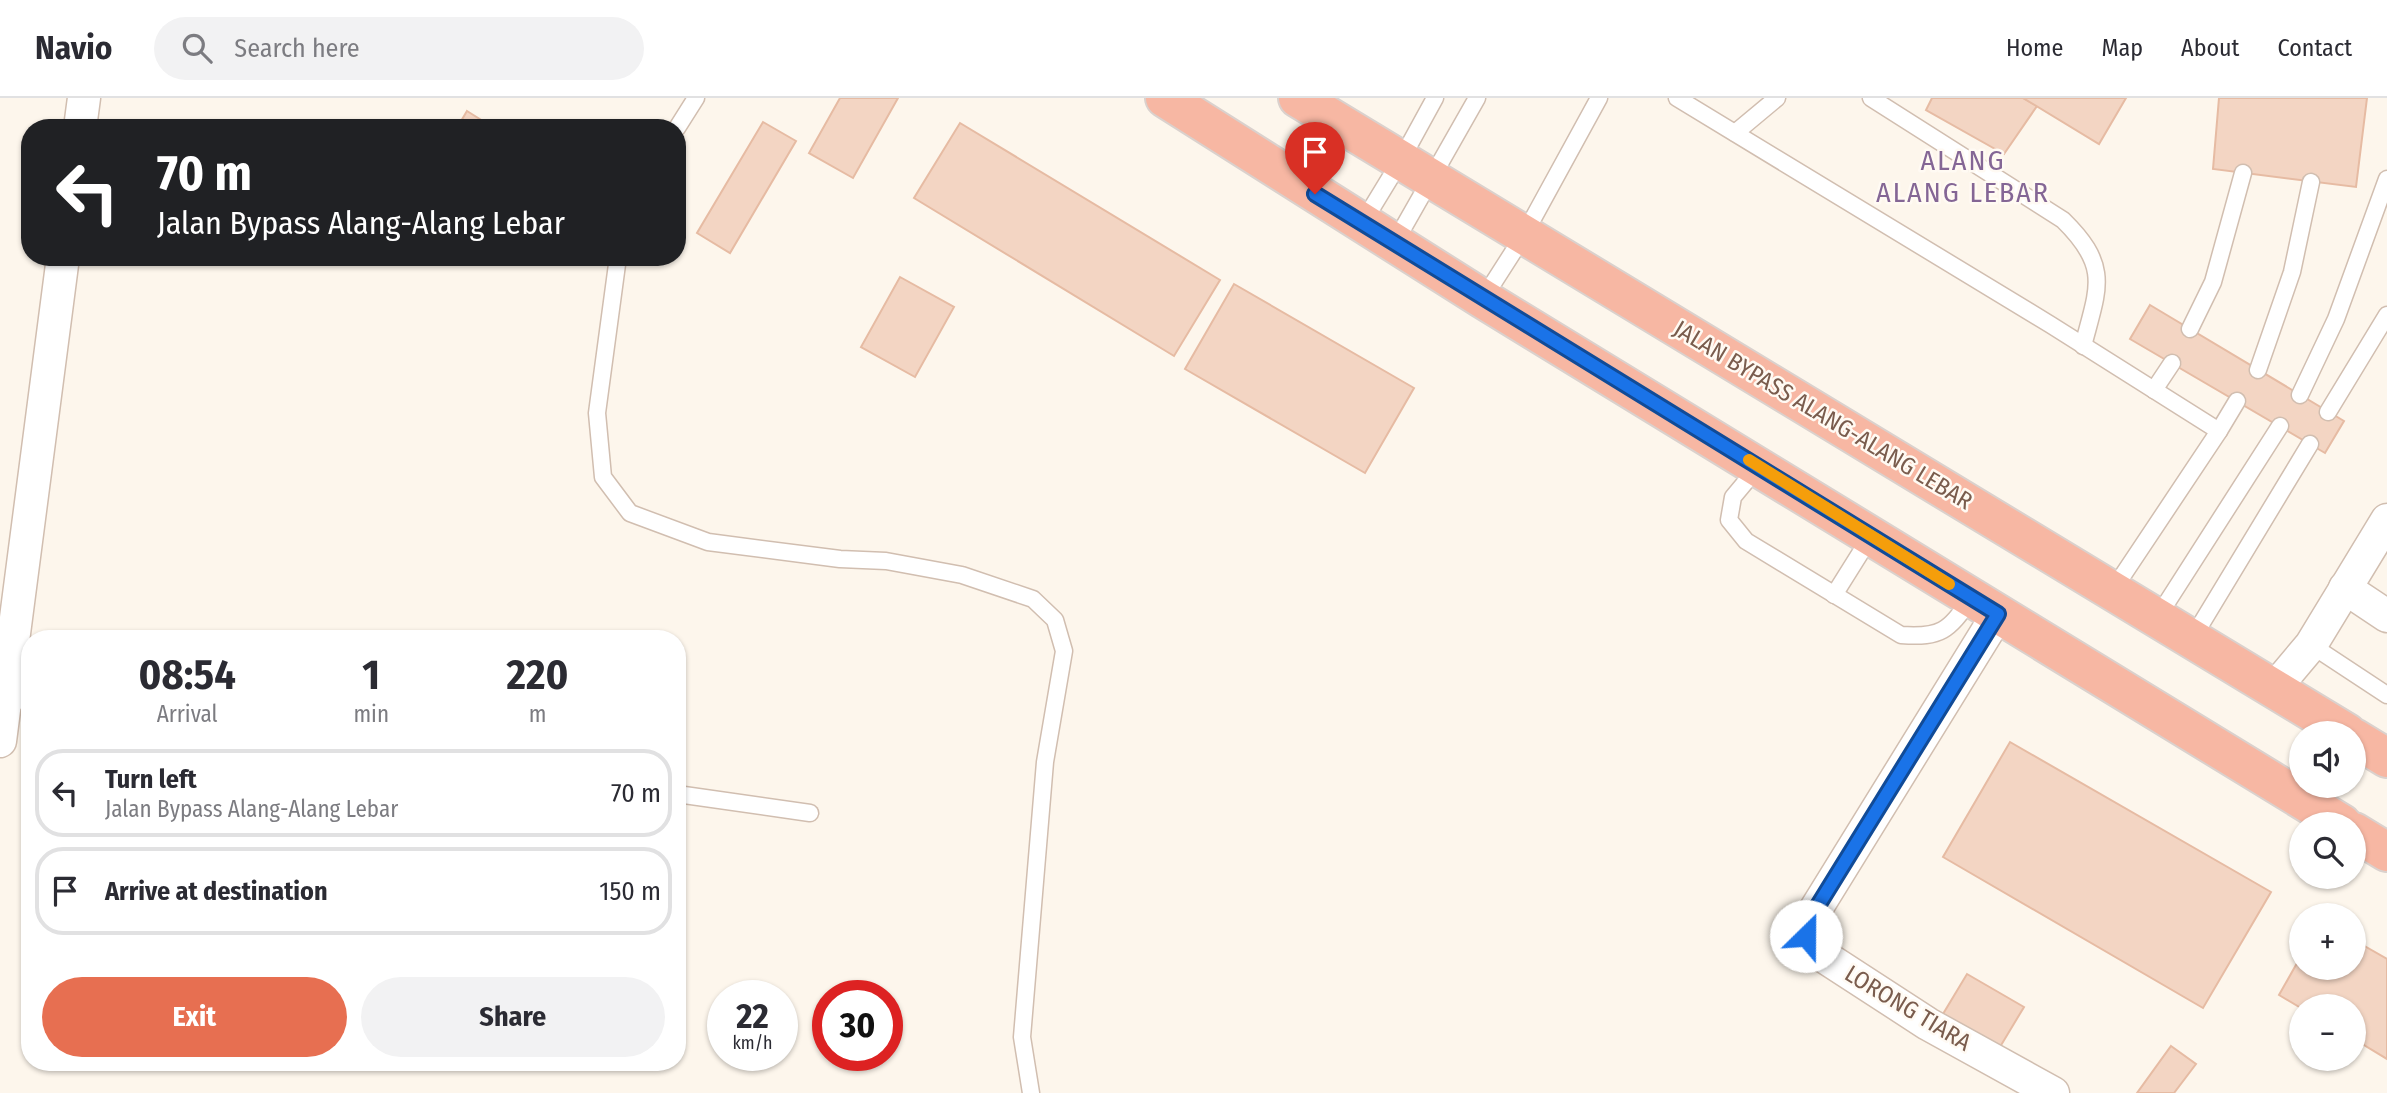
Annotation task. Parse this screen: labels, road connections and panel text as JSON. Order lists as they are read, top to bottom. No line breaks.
{"streets":{"highway":["JALAN BYPASS ALANG-ALANG LEBAR"],"street":["LORONG TIARA"]},"districts":["ALANG ALANG LEBAR"],"page":{"header":"Navio","search":"Search here","nav":["Home","Map","About","Contact"],"turn":["70 m","Jalan Bypass Alang-Alang Lebar"],"eta":["08:54","Arrival","1","min","220","m"],"map_buttons":["+","−"],"list":[{"name":"Turn left","note":"Jalan Bypass Alang-Alang Lebar","value":"70 m"},{"name":"Arrive at destination","value":"150 m"}],"buttons":["Exit","Share"],"speed":"22 km/h","limit":"30"}}
